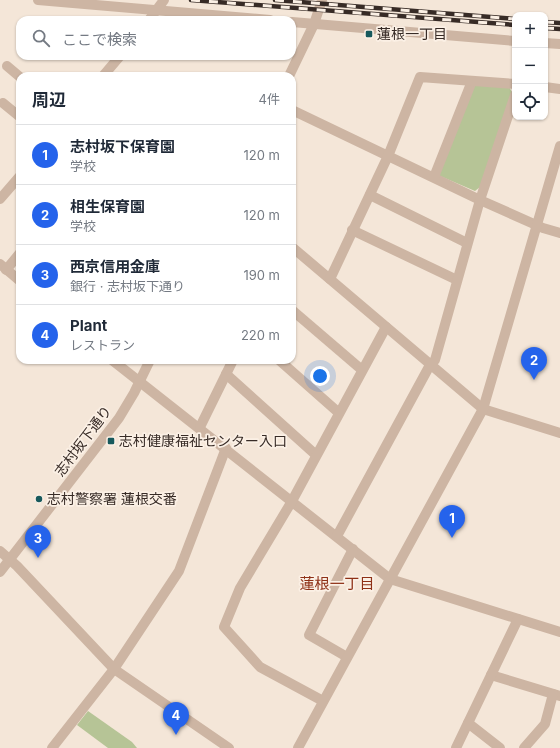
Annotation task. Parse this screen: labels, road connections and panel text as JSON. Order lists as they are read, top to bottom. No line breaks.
{"streets":{"street":["志村坂下通り"]},"districts":["蓮根一丁目"],"places":{"transit":["蓮根一丁目","志村健康福祉センター入口"],"other":["志村警察署 蓮根交番"]},"page":{"map_buttons":["+","−"],"search":"ここで検索","heading":["周辺","4件"],"list":[{"mark":"1","name":"志村坂下保育園","note":"学校","value":"120 m"},{"mark":"2","name":"相生保育園","note":"学校","value":"120 m"},{"mark":"3","name":"西京信用金庫","note":"銀行 · 志村坂下通り","value":"190 m"},{"mark":"4","name":"Plant","note":"レストラン","value":"220 m"}],"pins":["2","1","3","4"]}}
